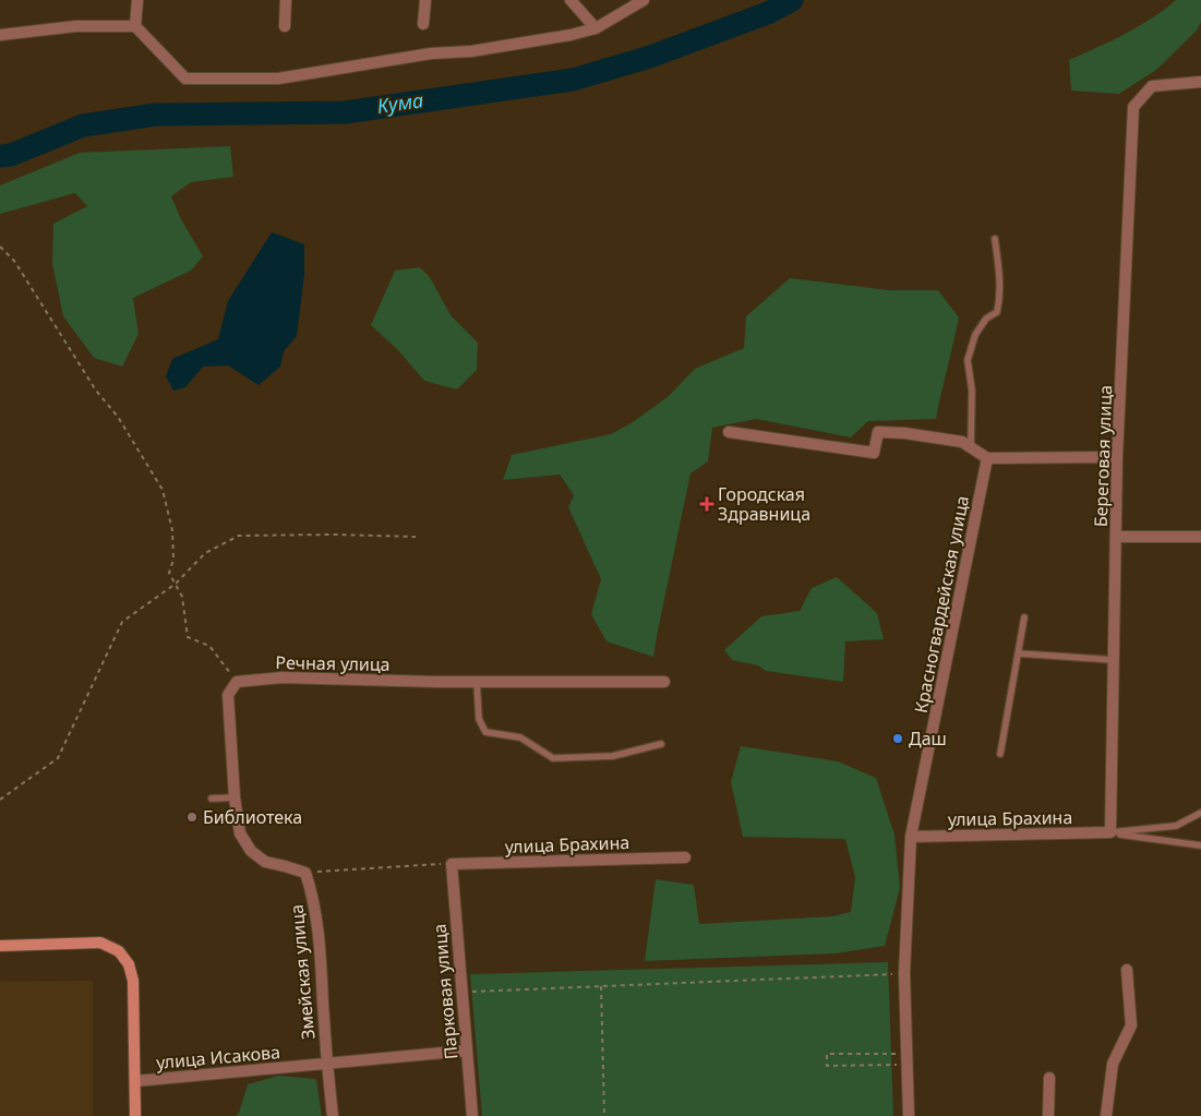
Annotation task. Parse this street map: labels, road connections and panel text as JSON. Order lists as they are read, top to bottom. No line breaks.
{"streets":{"street":["Береговая улица","Красногвардейская улица","Речная улица","улица Брахина","Змейская улица","Парковая улица","улица Исакова"]},"crossings":[["Береговая улица","улица Брахина"],["Красногвардейская улица","улица Брахина"],["улица Брахина","Парковая улица"],["Змейская улица","улица Исакова"],["Парковая улица","улица Исакова"]],"water":["Кума"],"places":{"health":["Городская Здравница"],"other":["Даш","Библиотека"]}}
